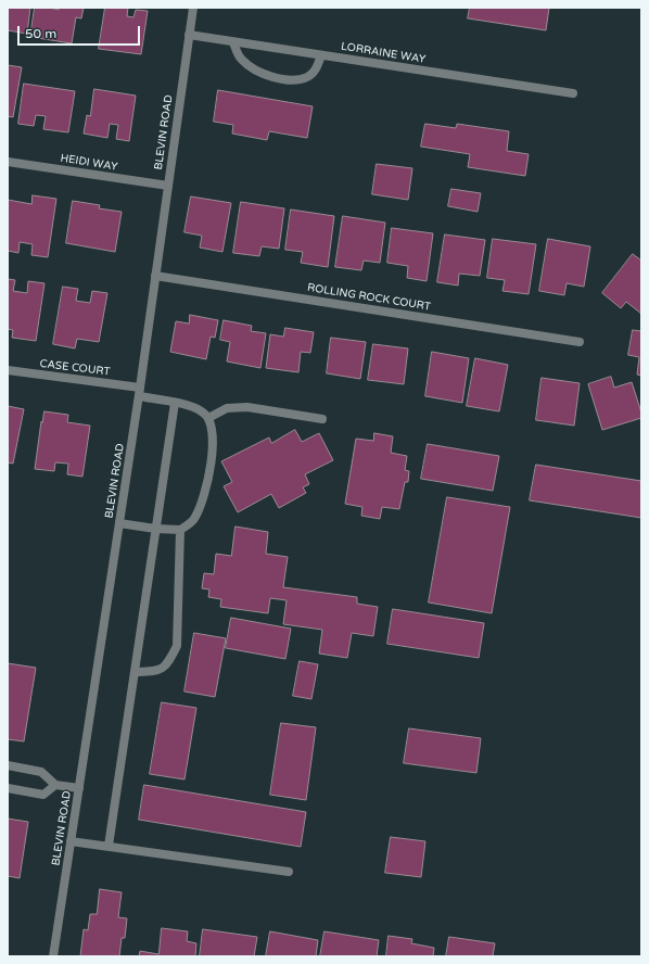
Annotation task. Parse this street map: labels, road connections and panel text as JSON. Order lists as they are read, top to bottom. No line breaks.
{"streets":{"street":["LORRAINE WAY","BLEVIN ROAD","HEIDI WAY","ROLLING ROCK COURT","CASE COURT"]},"crossings":[["LORRAINE WAY","BLEVIN ROAD"],["BLEVIN ROAD","HEIDI WAY"],["BLEVIN ROAD","ROLLING ROCK COURT"],["BLEVIN ROAD","CASE COURT"]],"scale_bar":"50 m"}
